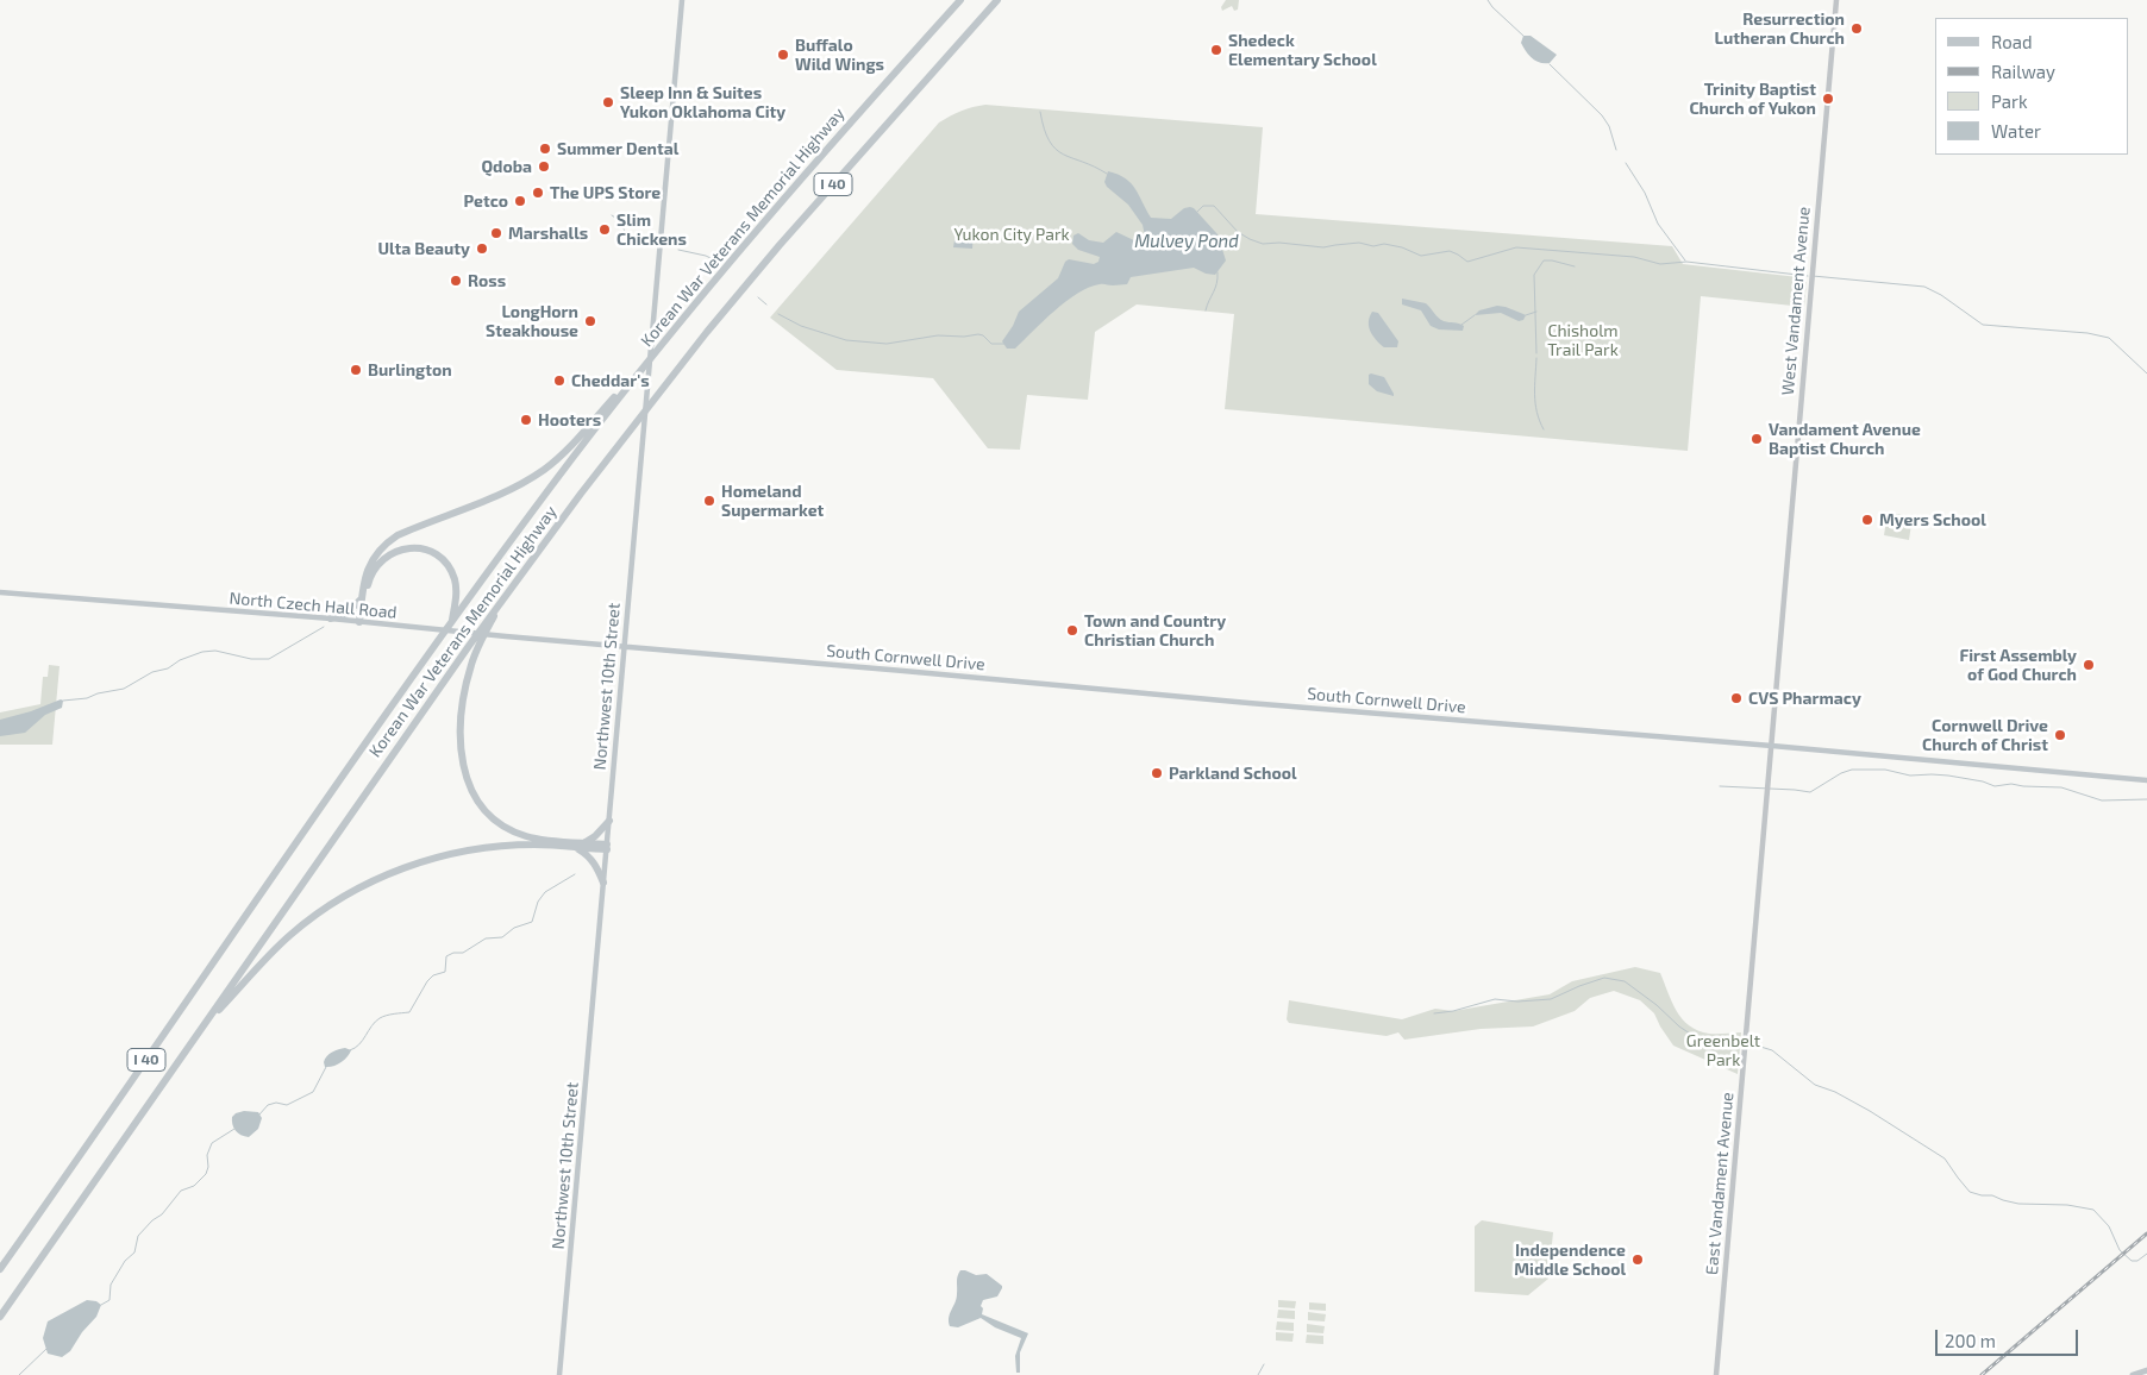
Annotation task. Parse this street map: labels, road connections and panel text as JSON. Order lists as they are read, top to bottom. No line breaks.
{"streets":{"highway":["I 40","Korean War Veterans Memorial Highway"],"main road":["North Czech Hall Road","South Cornwell Drive","Northwest 10th Street"],"street":["West Vandament Avenue","East Vandament Avenue"]},"crossings":[["West Vandament Avenue","South Cornwell Drive"],["West Vandament Avenue","East Vandament Avenue"],["North Czech Hall Road","South Cornwell Drive"],["North Czech Hall Road","Northwest 10th Street"],["South Cornwell Drive","Northwest 10th Street"],["South Cornwell Drive","East Vandament Avenue"]],"water":["Mulvey Pond"],"parks":["Yukon City Park","Chisholm Trail Park","Greenbelt Park"],"places":["Resurrection Lutheran Church","Shedeck Elementary School","Buffalo Wild Wings","Trinity Baptist Church of Yukon","Sleep Inn & Suites Yukon Oklahoma City","Summer Dental","Qdoba","The UPS Store","Petco","Slim Chickens","Marshalls","Ulta Beauty","Ross","LongHorn Steakhouse","Burlington","Cheddar's","Hooters","Vandament Avenue Baptist Church","Homeland Supermarket","Myers School","Town and Country Christian Church","First Assembly of God Church","CVS Pharmacy","Cornwell Drive Church of Christ","Parkland School","Independence Middle School"],"legend":["Road","Railway","Park","Water"],"scale_bar":"200 m"}
